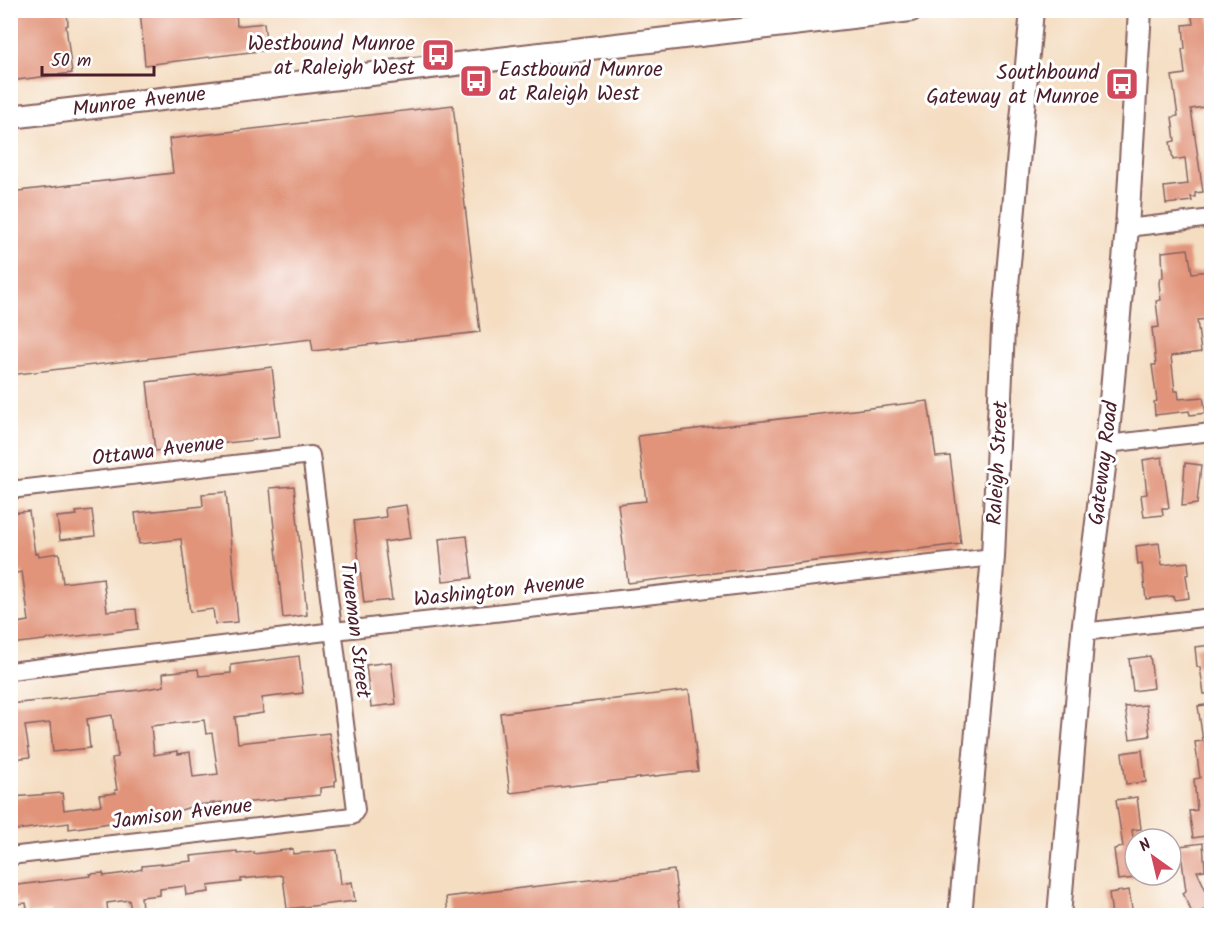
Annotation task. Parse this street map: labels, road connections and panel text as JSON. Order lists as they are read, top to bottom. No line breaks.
{"streets":{"street":["Munroe Avenue","Ottawa Avenue","Raleigh Street","Gateway Road","Washington Avenue","Trueman Street","Jamison Avenue"]},"crossings":[["Ottawa Avenue","Trueman Street"],["Raleigh Street","Washington Avenue"],["Washington Avenue","Trueman Street"],["Trueman Street","Jamison Avenue"]],"places":{"bus stop":["Westbound Munroe at Raleigh West","Eastbound Munroe at Raleigh West","Southbound Gateway at Munroe"]},"scale_bar":"50 m","north":"top left"}
